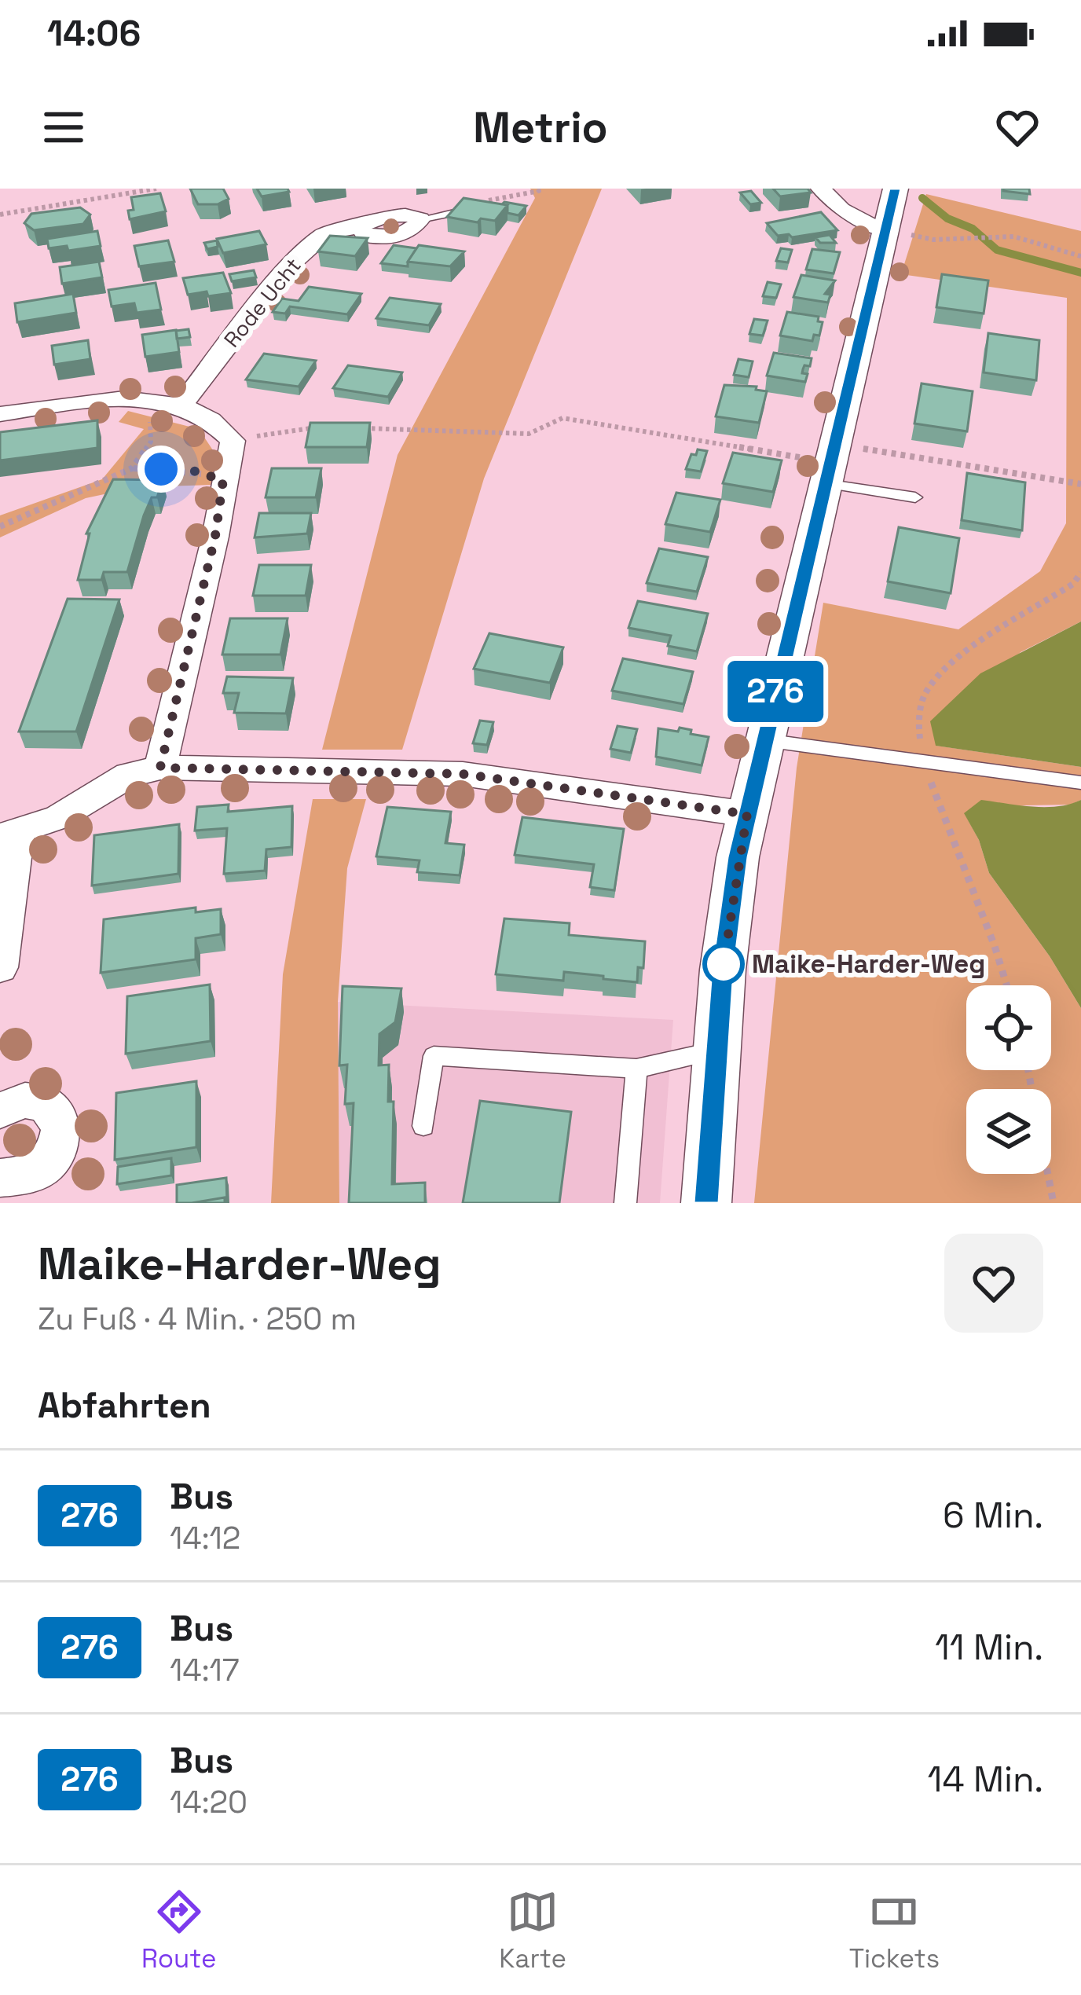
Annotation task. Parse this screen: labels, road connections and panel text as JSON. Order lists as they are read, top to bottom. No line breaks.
{"streets":{"street":["Rode Ucht"]},"places":["Maike-Harder-Weg"],"lines":["bus line 276"],"page":{"status":"14:06","header":"Metrio","on_map":"276","heading":[["Maike-Harder-Weg","Zu Fuß · 4 Min. · 250 m"],"Abfahrten"],"list":[{"mark":"276","name":"Bus","note":"14:12","value":"6 Min."},{"mark":"276","name":"Bus","note":"14:17","value":"11 Min."},{"mark":"276","name":"Bus","note":"14:20","value":"14 Min."}],"tabs":["Route","Karte","Tickets"]}}
